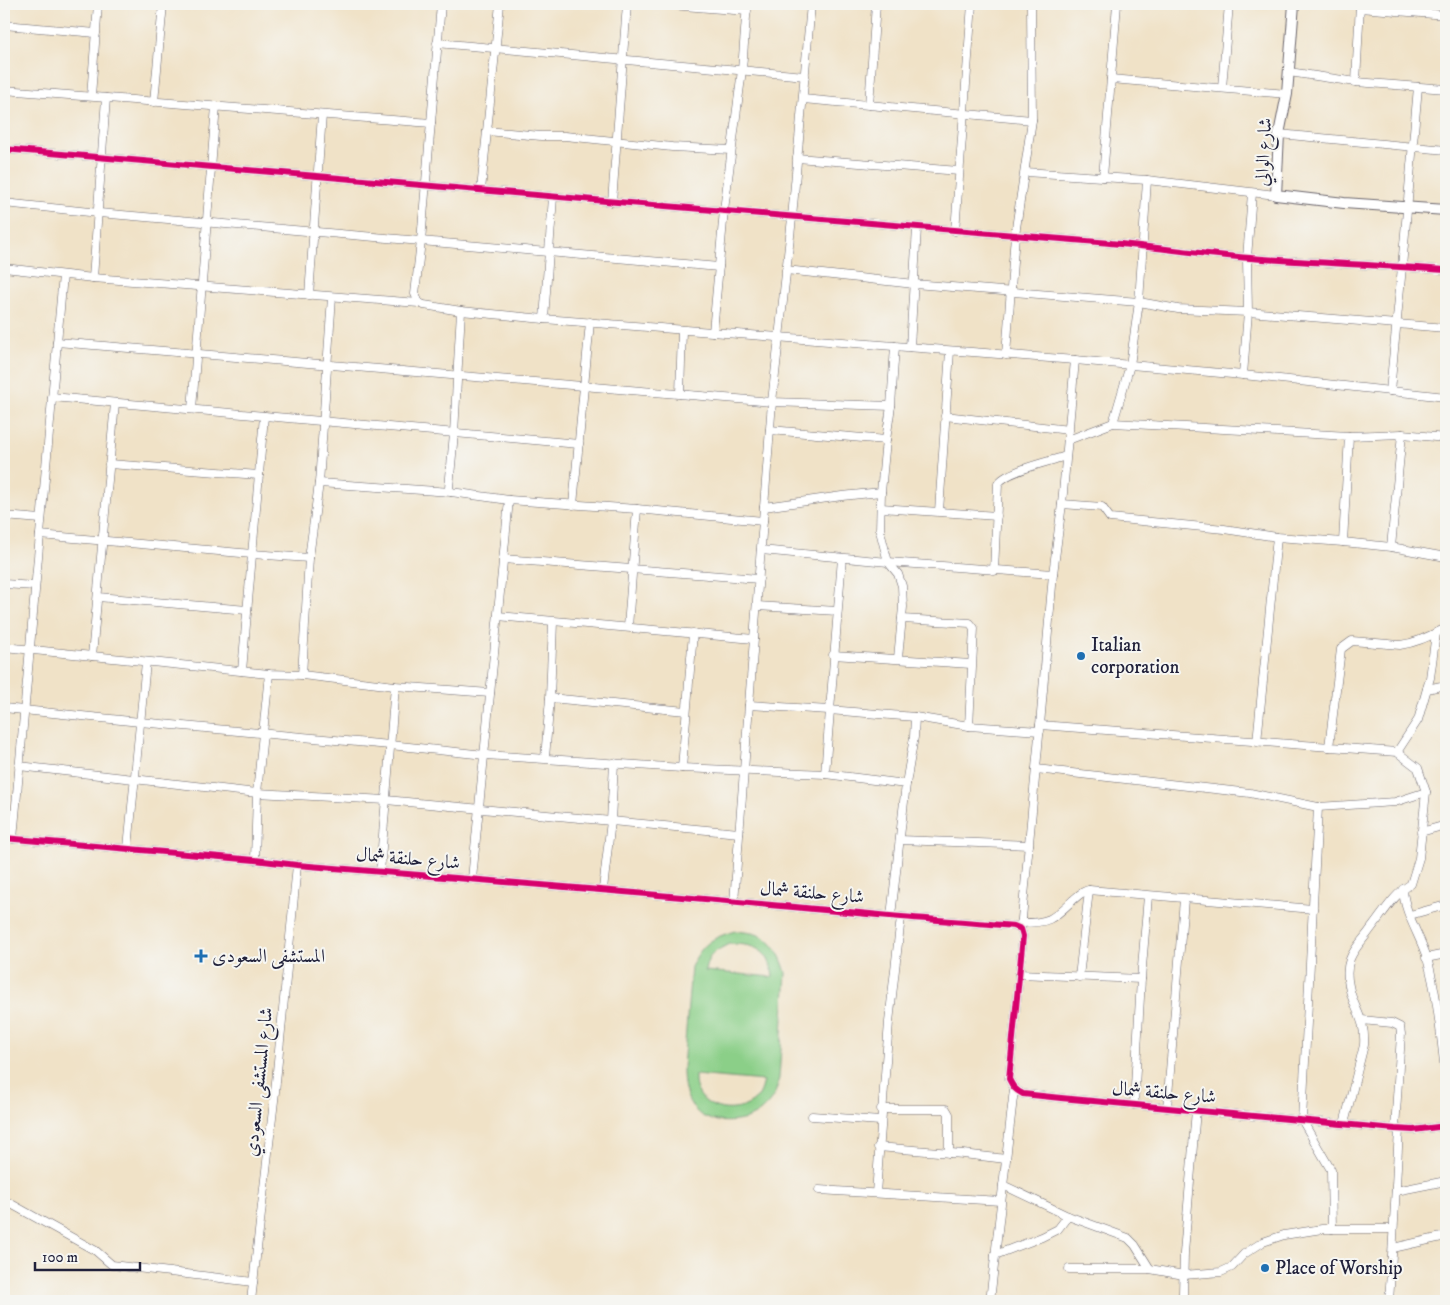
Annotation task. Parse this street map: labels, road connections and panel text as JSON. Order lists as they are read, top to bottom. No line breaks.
{"streets":{"main road":["شارع الوالي"],"street":["شارع حلنقة شمال","شارع المستشفى السعودي"]},"crossings":[["شارع حلنقة شمال","شارع المستشفى السعودي"]],"places":{"other":["Italian corporation","Place of Worship"],"health":["المستشفى السعودى"]},"scale_bar":"100 m"}
